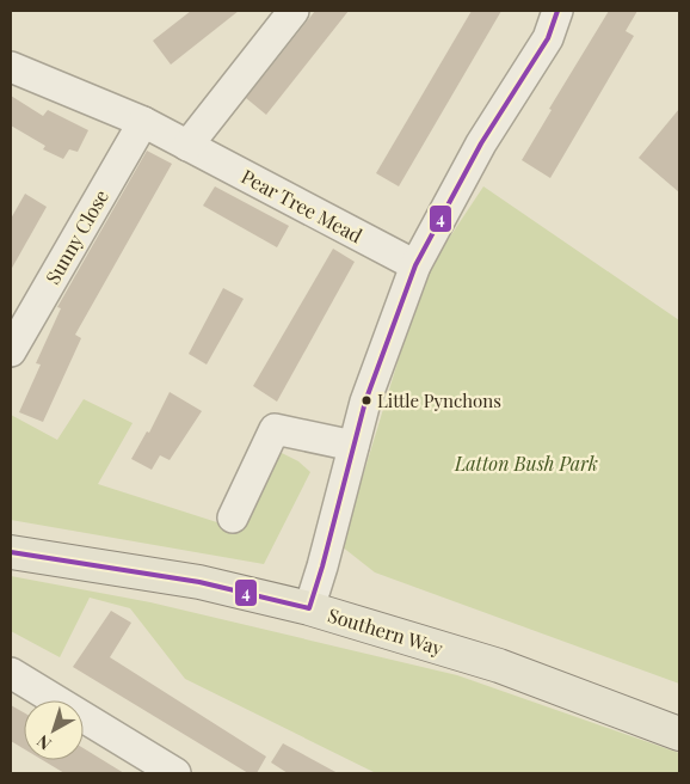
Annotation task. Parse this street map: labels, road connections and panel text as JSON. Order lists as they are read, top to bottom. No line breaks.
{"streets":{"main road":["Southern Way"],"street":["Pear Tree Mead","Sunny Close"]},"crossings":[["Pear Tree Mead","Sunny Close"]],"parks":["Latton Bush Park"],"places":["Little Pynchons"],"lines":["transit line 4"],"north":"bottom left"}
